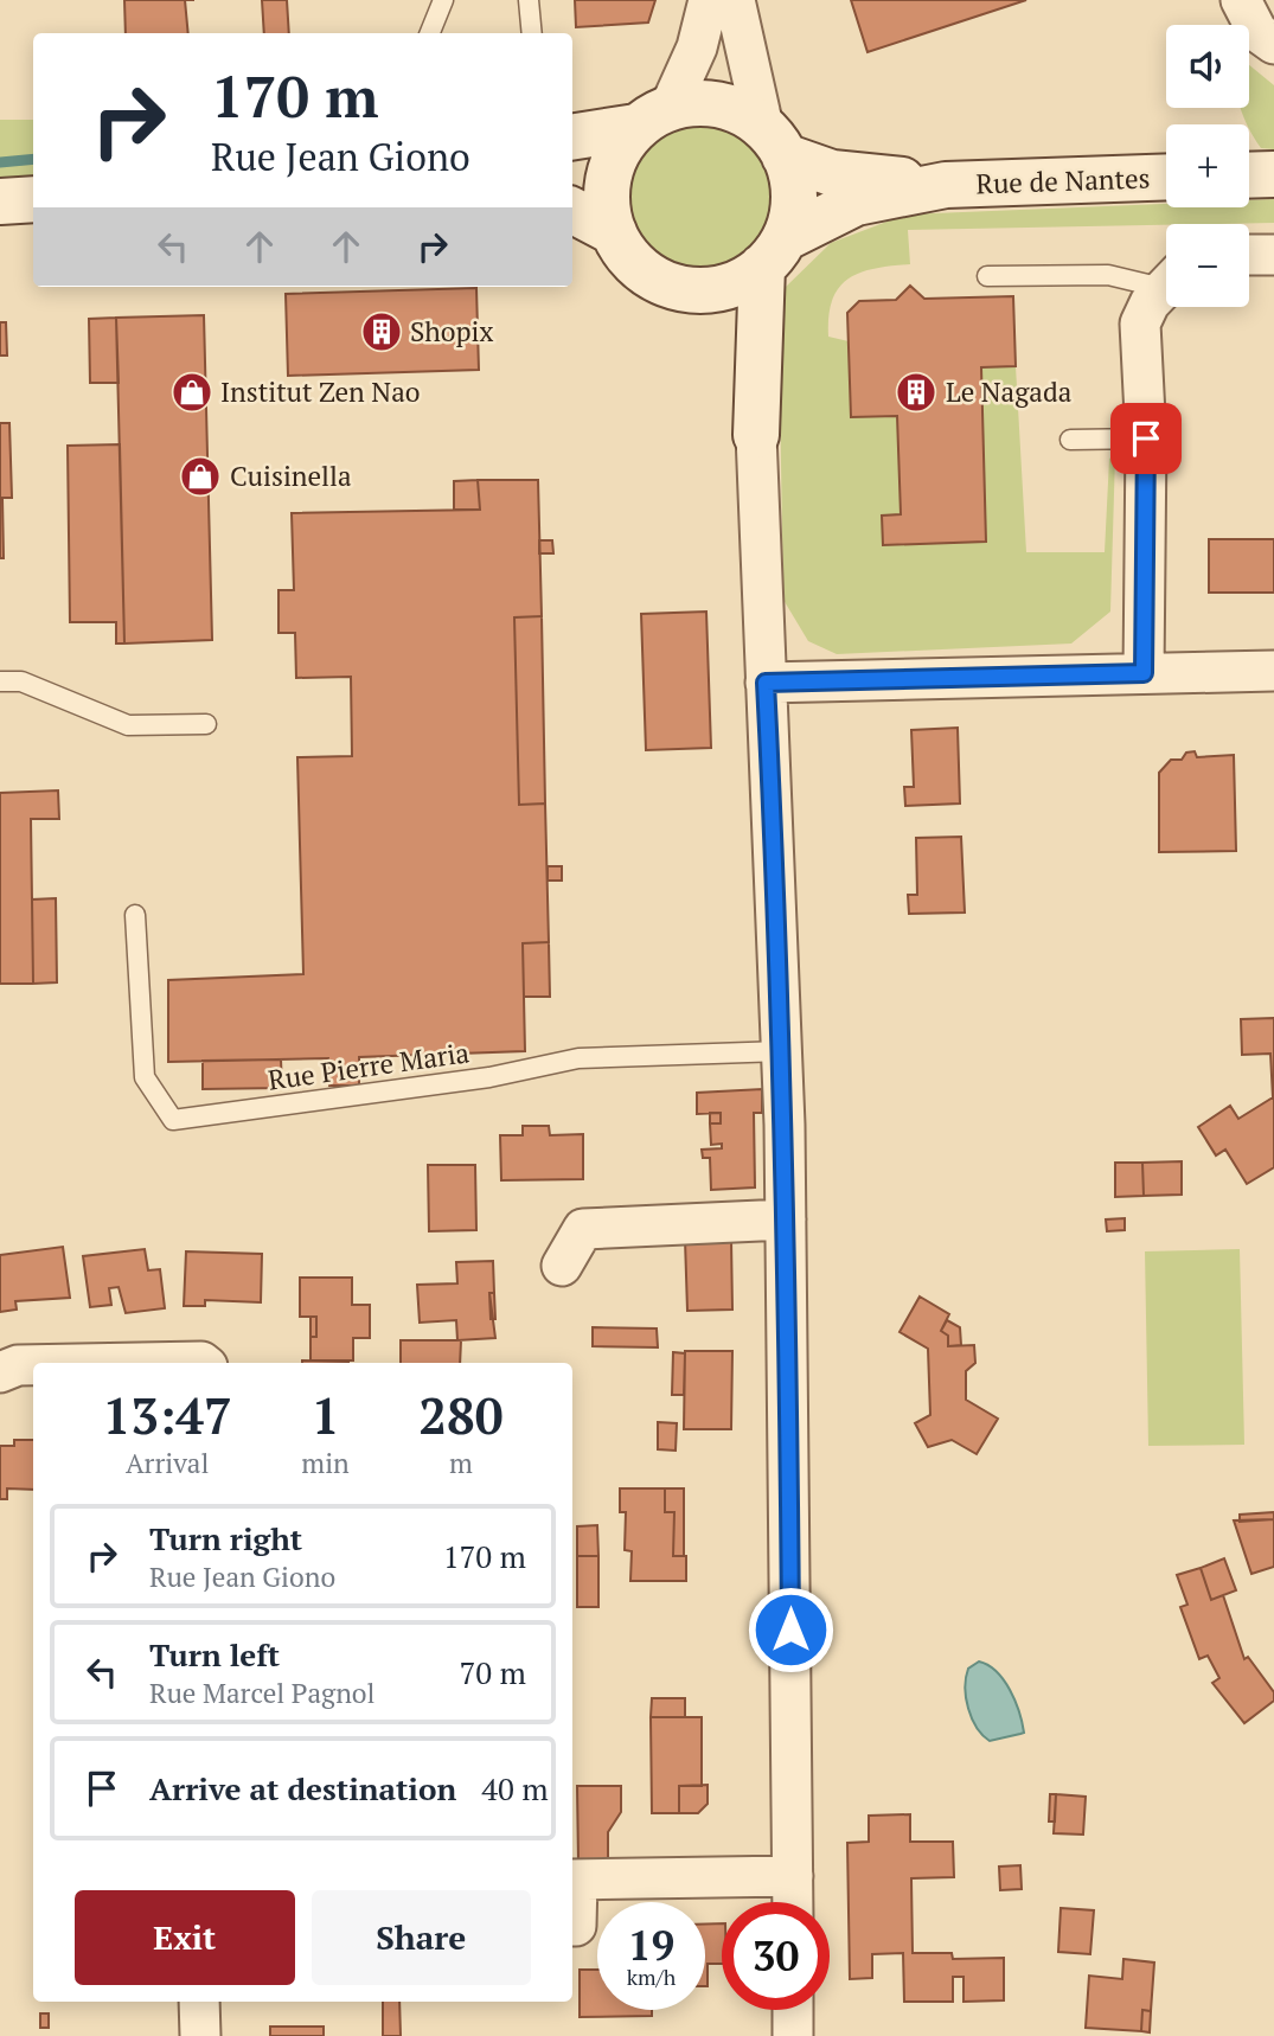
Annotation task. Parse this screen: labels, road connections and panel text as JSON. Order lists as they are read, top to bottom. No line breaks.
{"streets":{"main road":["Rue de Nantes"],"lane":["Rue Pierre Maria"]},"places":{"building":["Shopix","Le Nagada"],"shop":["Institut Zen Nao","Cuisinella"]},"page":{"map_buttons":["+","−"],"turn":["170 m","Rue Jean Giono"],"eta":["13:47","Arrival","1","min","280","m"],"list":[{"name":"Turn right","note":"Rue Jean Giono","value":"170 m"},{"name":"Turn left","note":"Rue Marcel Pagnol","value":"70 m"},{"name":"Arrive at destination","value":"40 m"}],"buttons":["Exit","Share"],"speed":"19 km/h","limit":"30"}}
